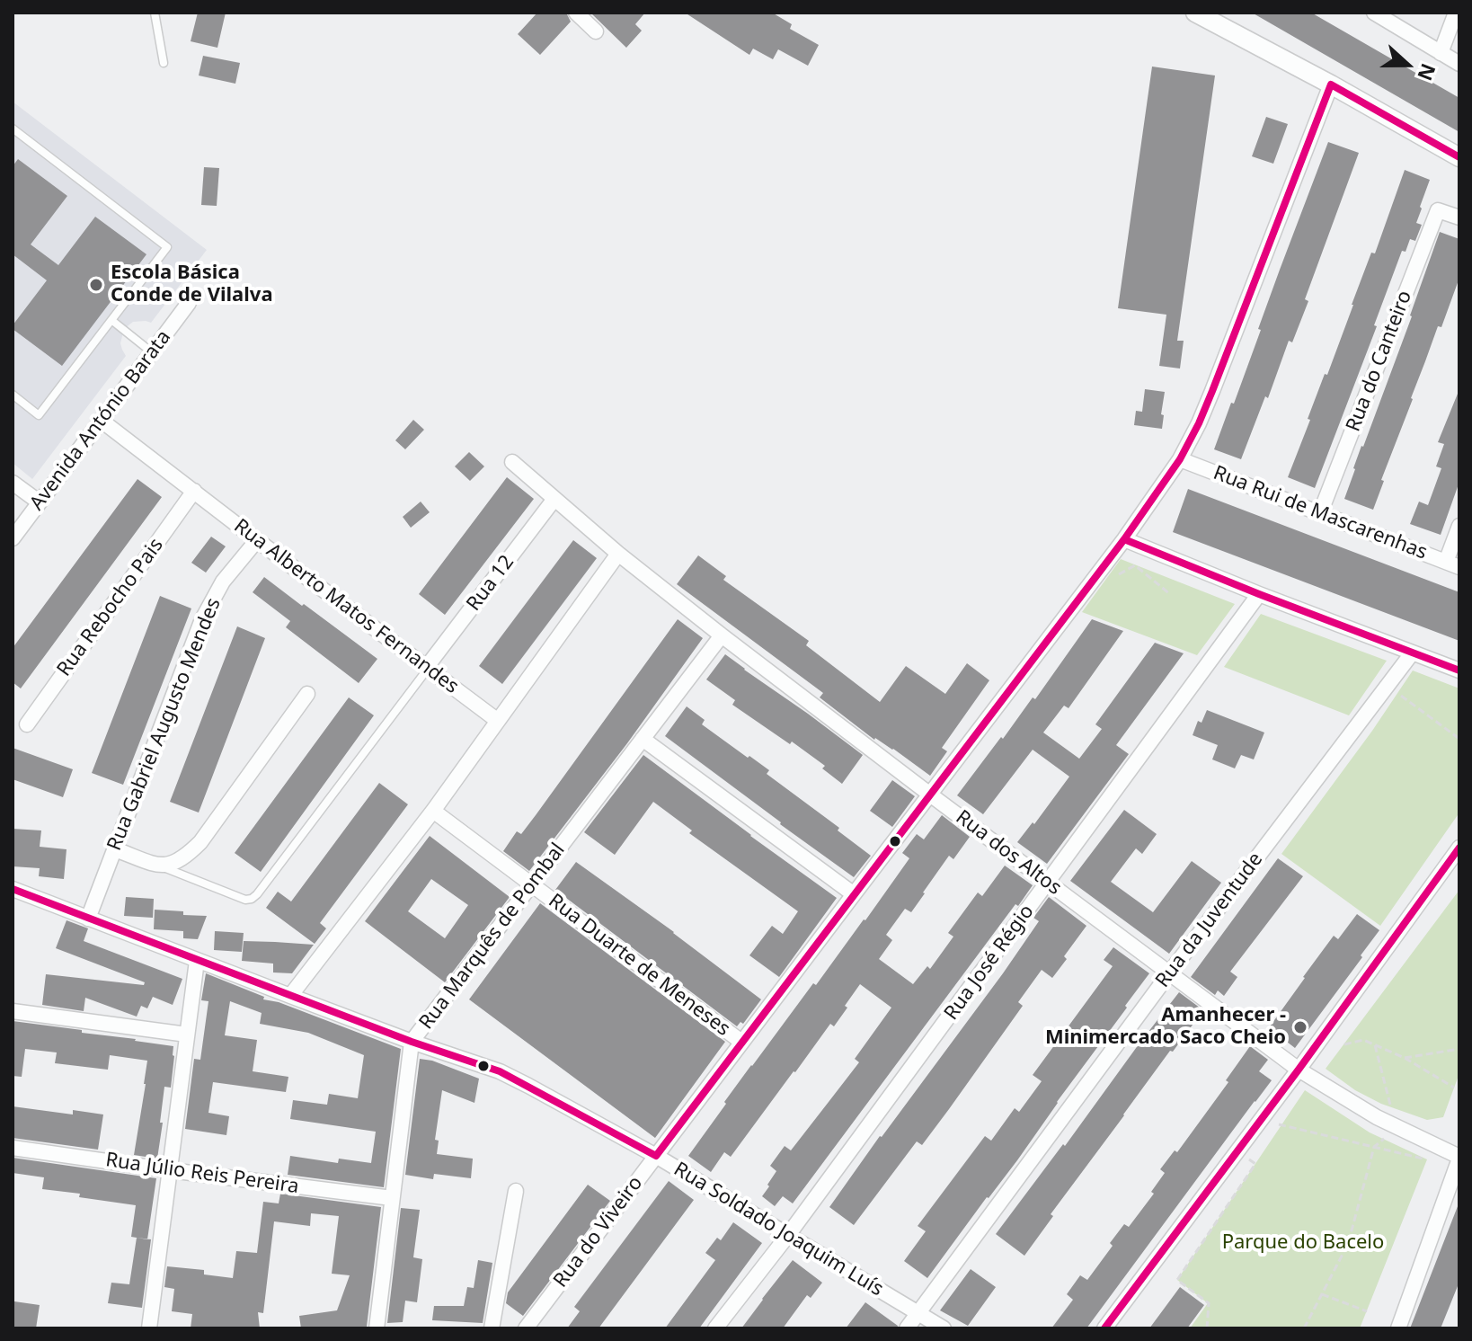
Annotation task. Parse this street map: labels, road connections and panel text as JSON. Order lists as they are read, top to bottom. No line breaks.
{"streets":{"street":["Rua do Canteiro","Avenida António Barata","Rua Rui de Mascarenhas","Rua 12","Rua Alberto Matos Fernandes","Rua Rebocho Pais","Rua Gabriel Augusto Mendes","Rua dos Altos","Rua da Juventude","Rua Marquês de Pombal","Rua José Régio","Rua Duarte de Meneses","Rua Júlio Reis Pereira","Rua Soldado Joaquim Luís","Rua do Viveiro"]},"crossings":[["Rua do Canteiro","Rua Rui de Mascarenhas"],["Avenida António Barata","Rua Alberto Matos Fernandes"],["Rua Rui de Mascarenhas","Rua do Viveiro"],["Rua 12","Rua Alberto Matos Fernandes"],["Rua 12","Rua dos Altos"],["Rua Alberto Matos Fernandes","Rua Rebocho Pais"],["Rua Alberto Matos Fernandes","Rua Gabriel Augusto Mendes"],["Rua Gabriel Augusto Mendes","Rua Soldado Joaquim Luís"],["Rua dos Altos","Rua da Juventude"],["Rua dos Altos","Rua Marquês de Pombal"],["Rua dos Altos","Rua José Régio"],["Rua dos Altos","Rua do Viveiro"],["Rua da Juventude","Rua Soldado Joaquim Luís"],["Rua Marquês de Pombal","Rua Duarte de Meneses"],["Rua Marquês de Pombal","Rua Júlio Reis Pereira"],["Rua Marquês de Pombal","Rua Soldado Joaquim Luís"],["Rua José Régio","Rua Soldado Joaquim Luís"],["Rua Duarte de Meneses","Rua do Viveiro"],["Rua Soldado Joaquim Luís","Rua do Viveiro"]],"parks":["Parque do Bacelo"],"places":["Escola Básica Conde de Vilalva","Amanhecer - Minimercado Saco Cheio"],"north":"right"}
